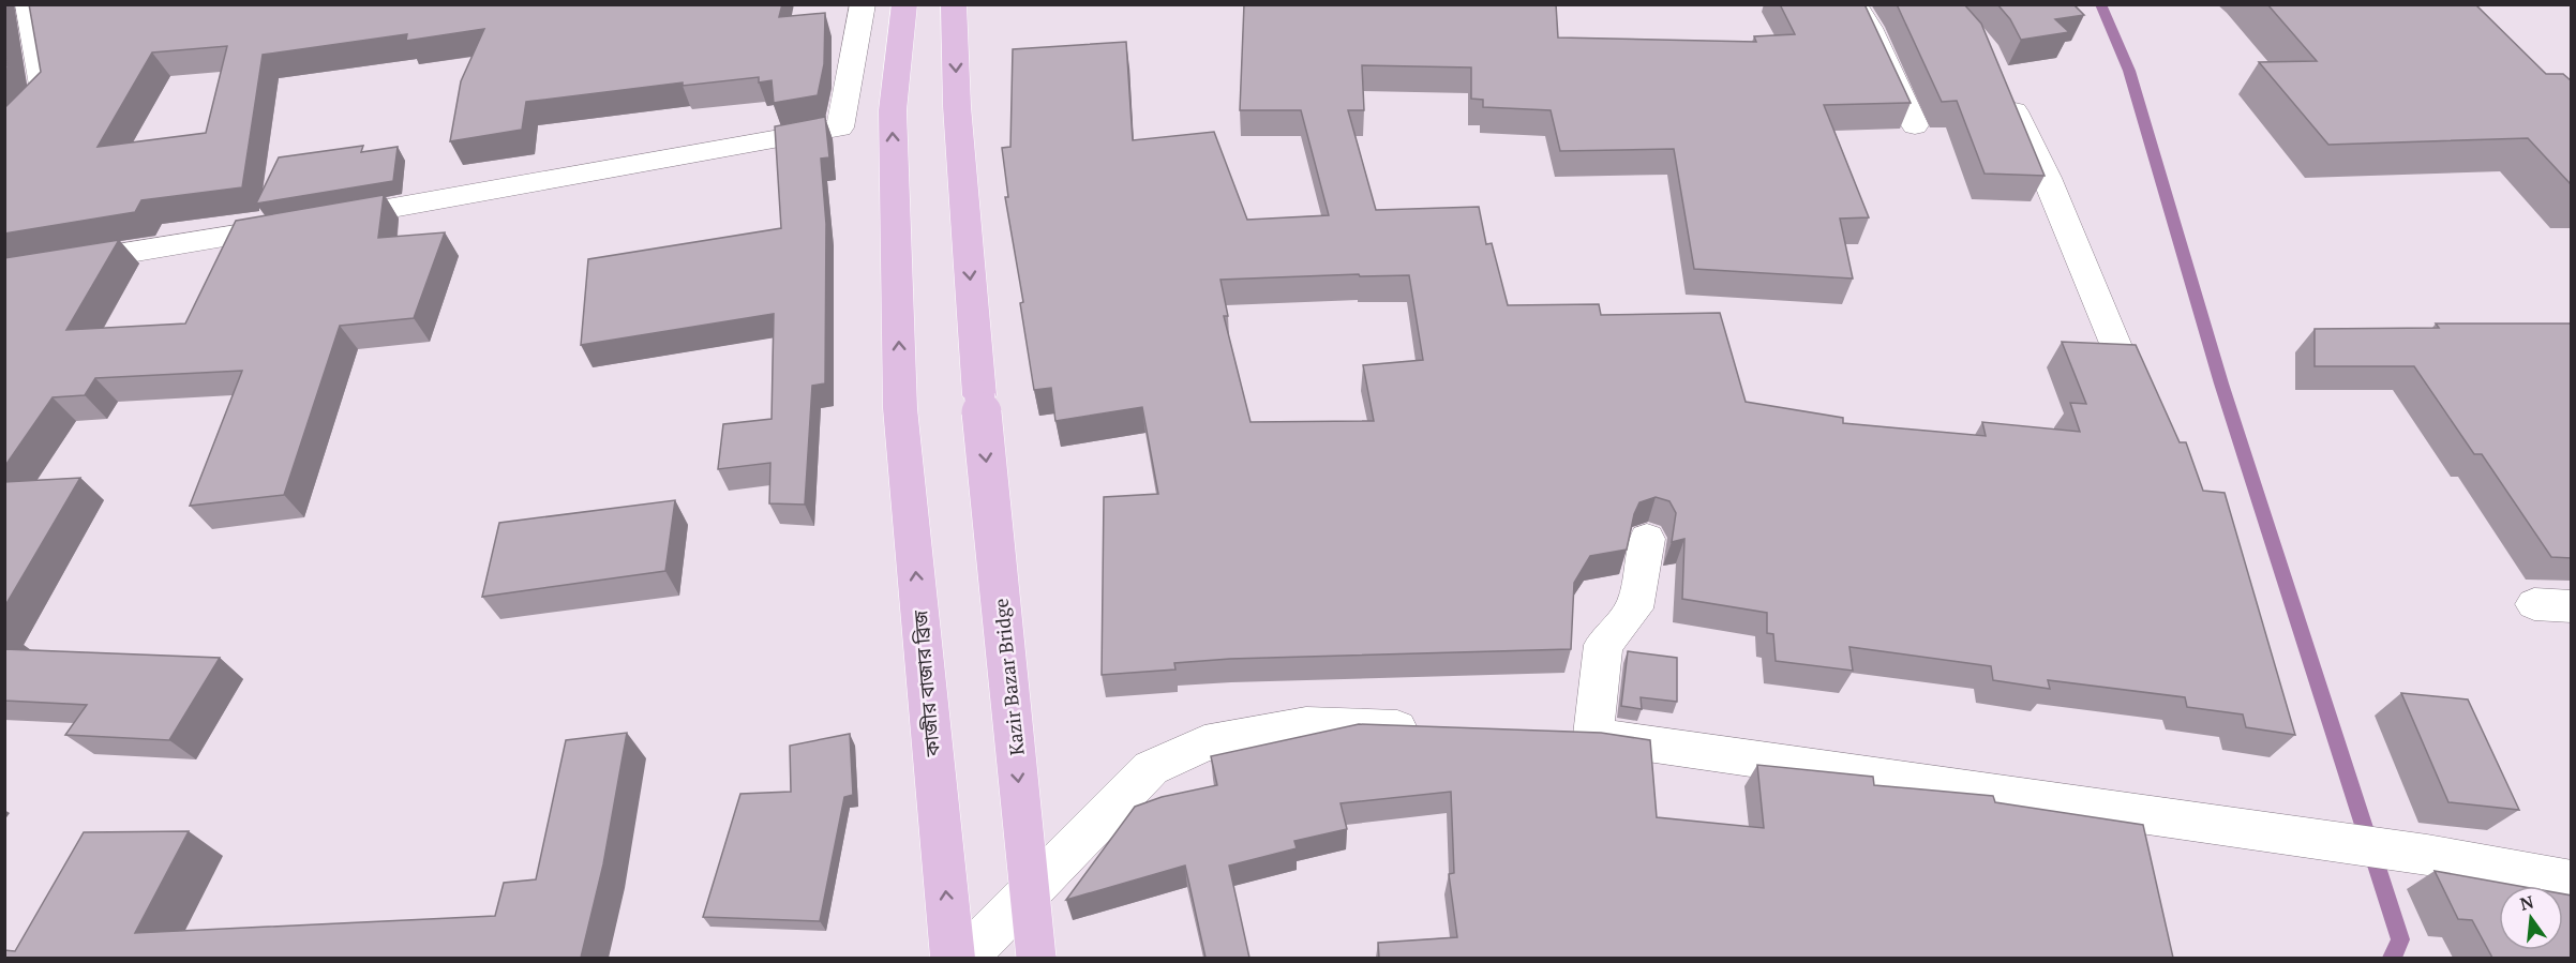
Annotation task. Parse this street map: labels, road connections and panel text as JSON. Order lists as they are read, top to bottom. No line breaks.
{"streets":{"main road":["Kazir Bazar Bridge","কাজীর বাজার ব্রিজ"]},"one_way":["Kazir Bazar Bridge","কাজীর বাজার ব্রিজ"],"north":"top"}
